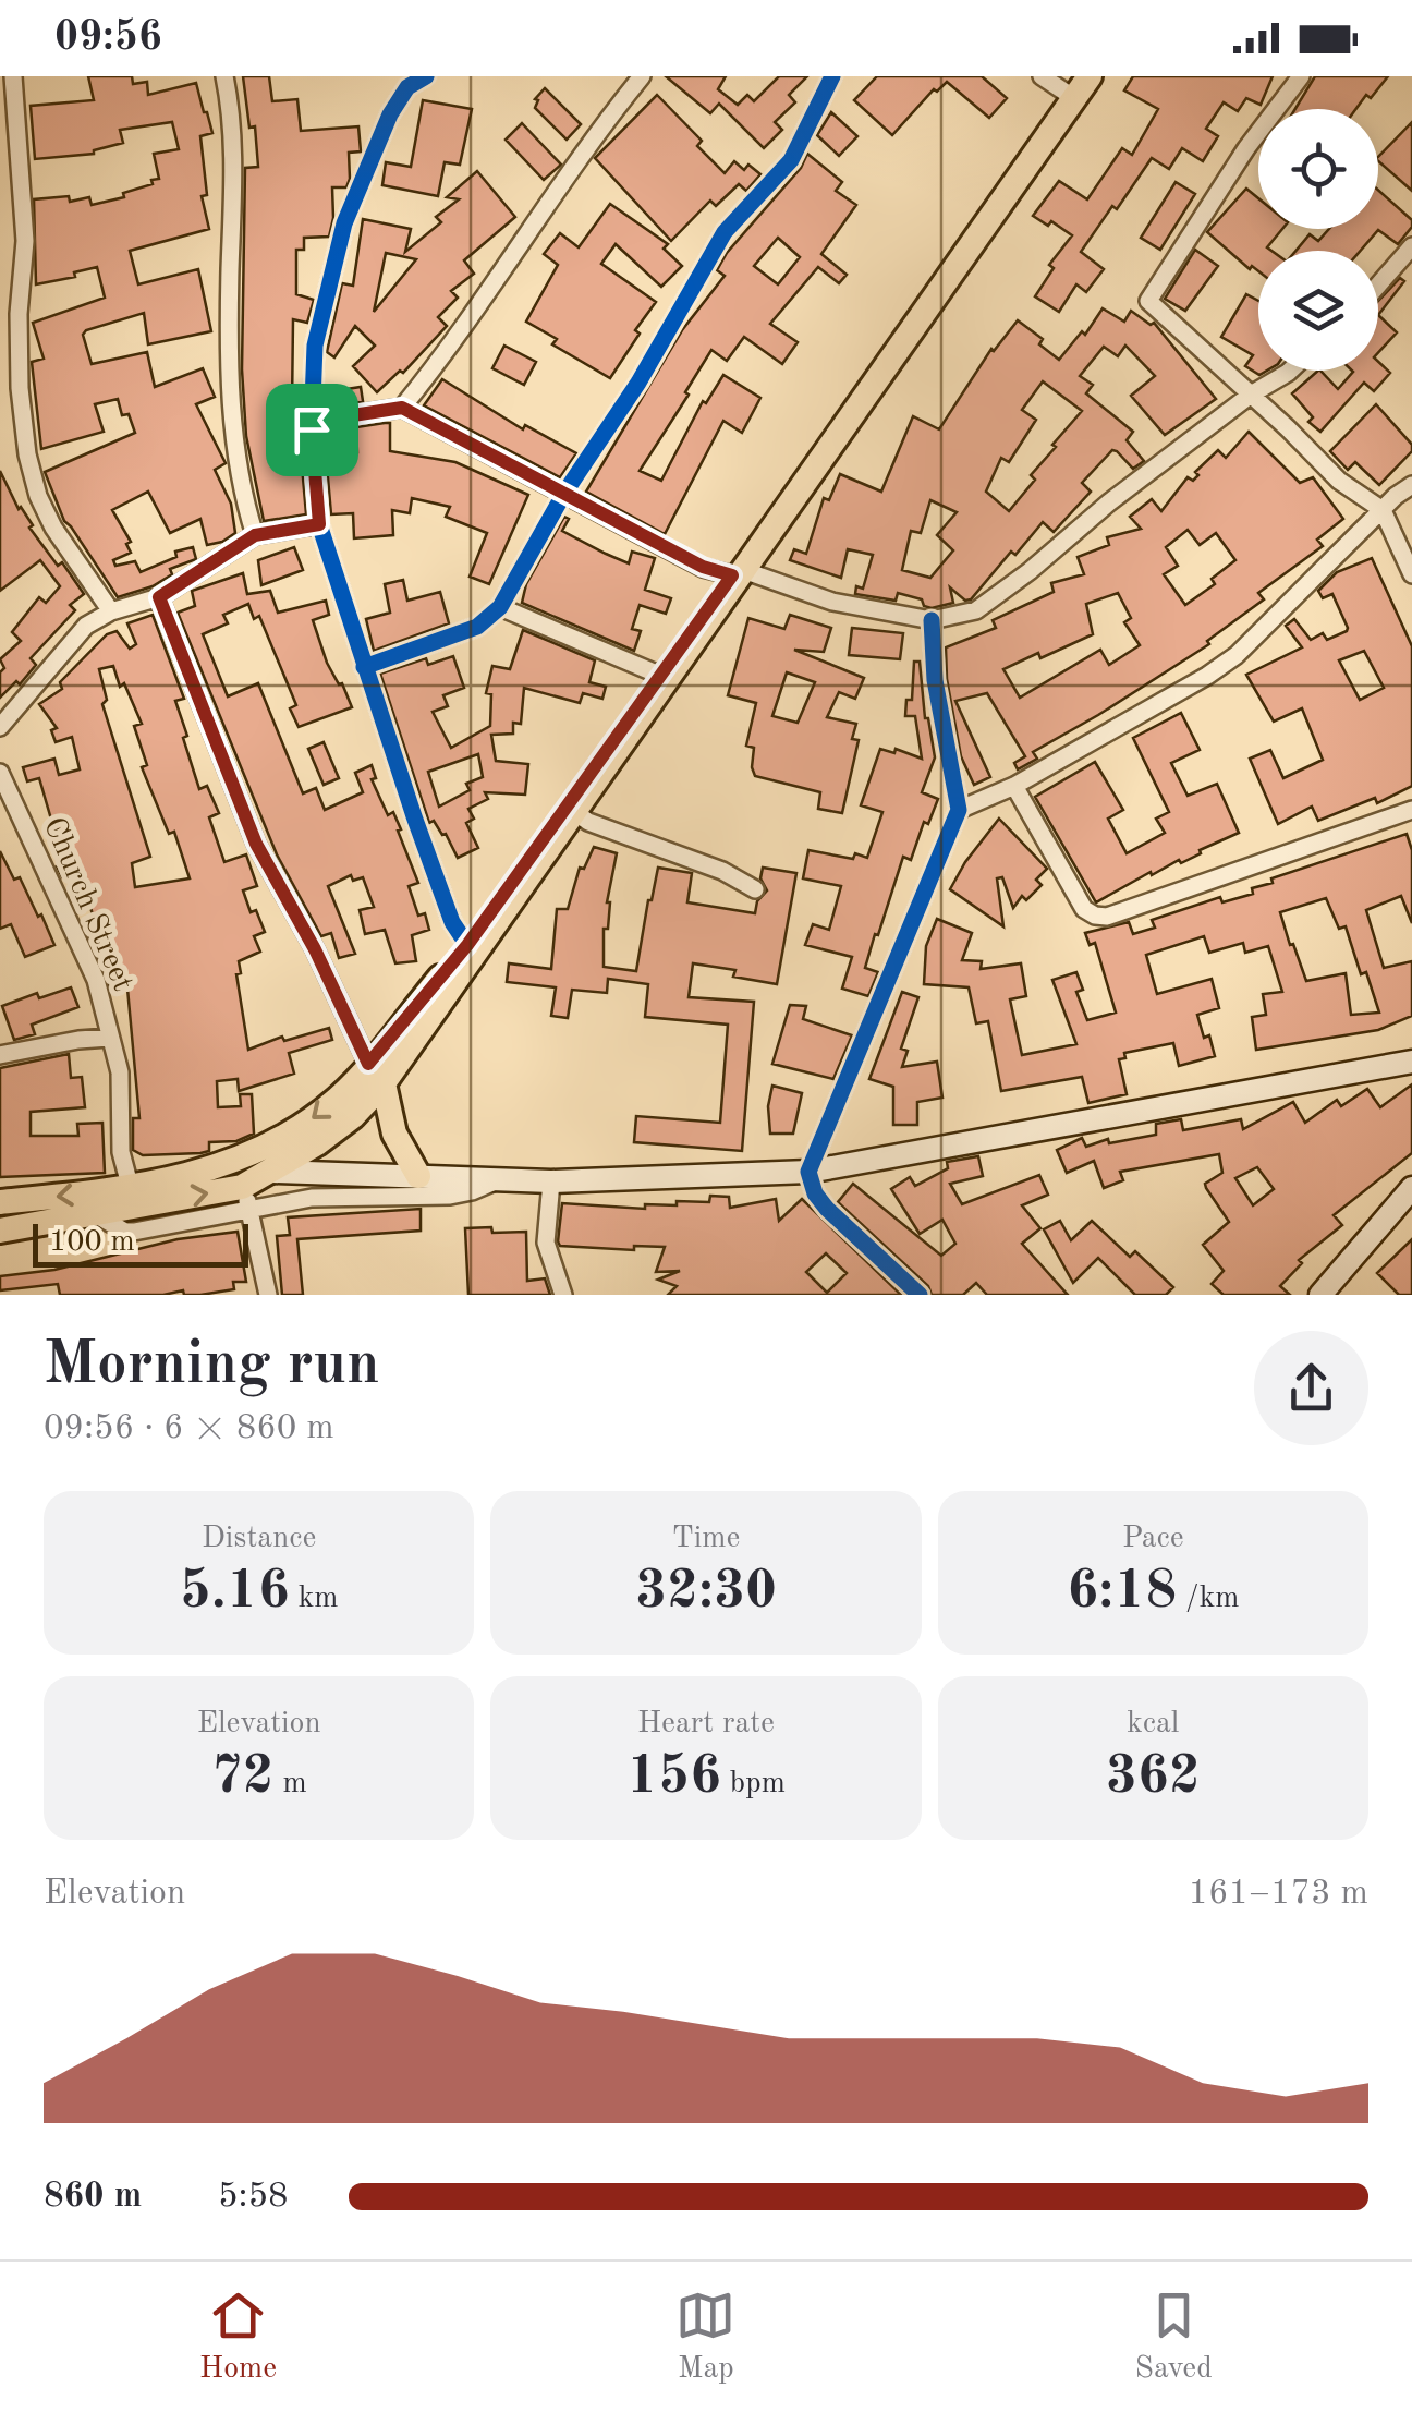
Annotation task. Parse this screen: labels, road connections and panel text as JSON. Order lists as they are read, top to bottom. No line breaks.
{"streets":{"street":["Church Street"]},"scale_bar":"100 m","page":{"status":"09:56","scale":"100 m","heading":["Morning run","09:56 · 6 × 860 m"],"stats":[["Distance","5.16 km"],["Time","32:30"],["Pace","6:18 /km"],["Elevation","72 m"],["Heart rate","156 bpm"],["kcal","362"]],"chart":["Elevation","161–173 m"],"list":[{"name":"860 m","note":"5:58"}],"tabs":["Home","Map","Saved"]}}
